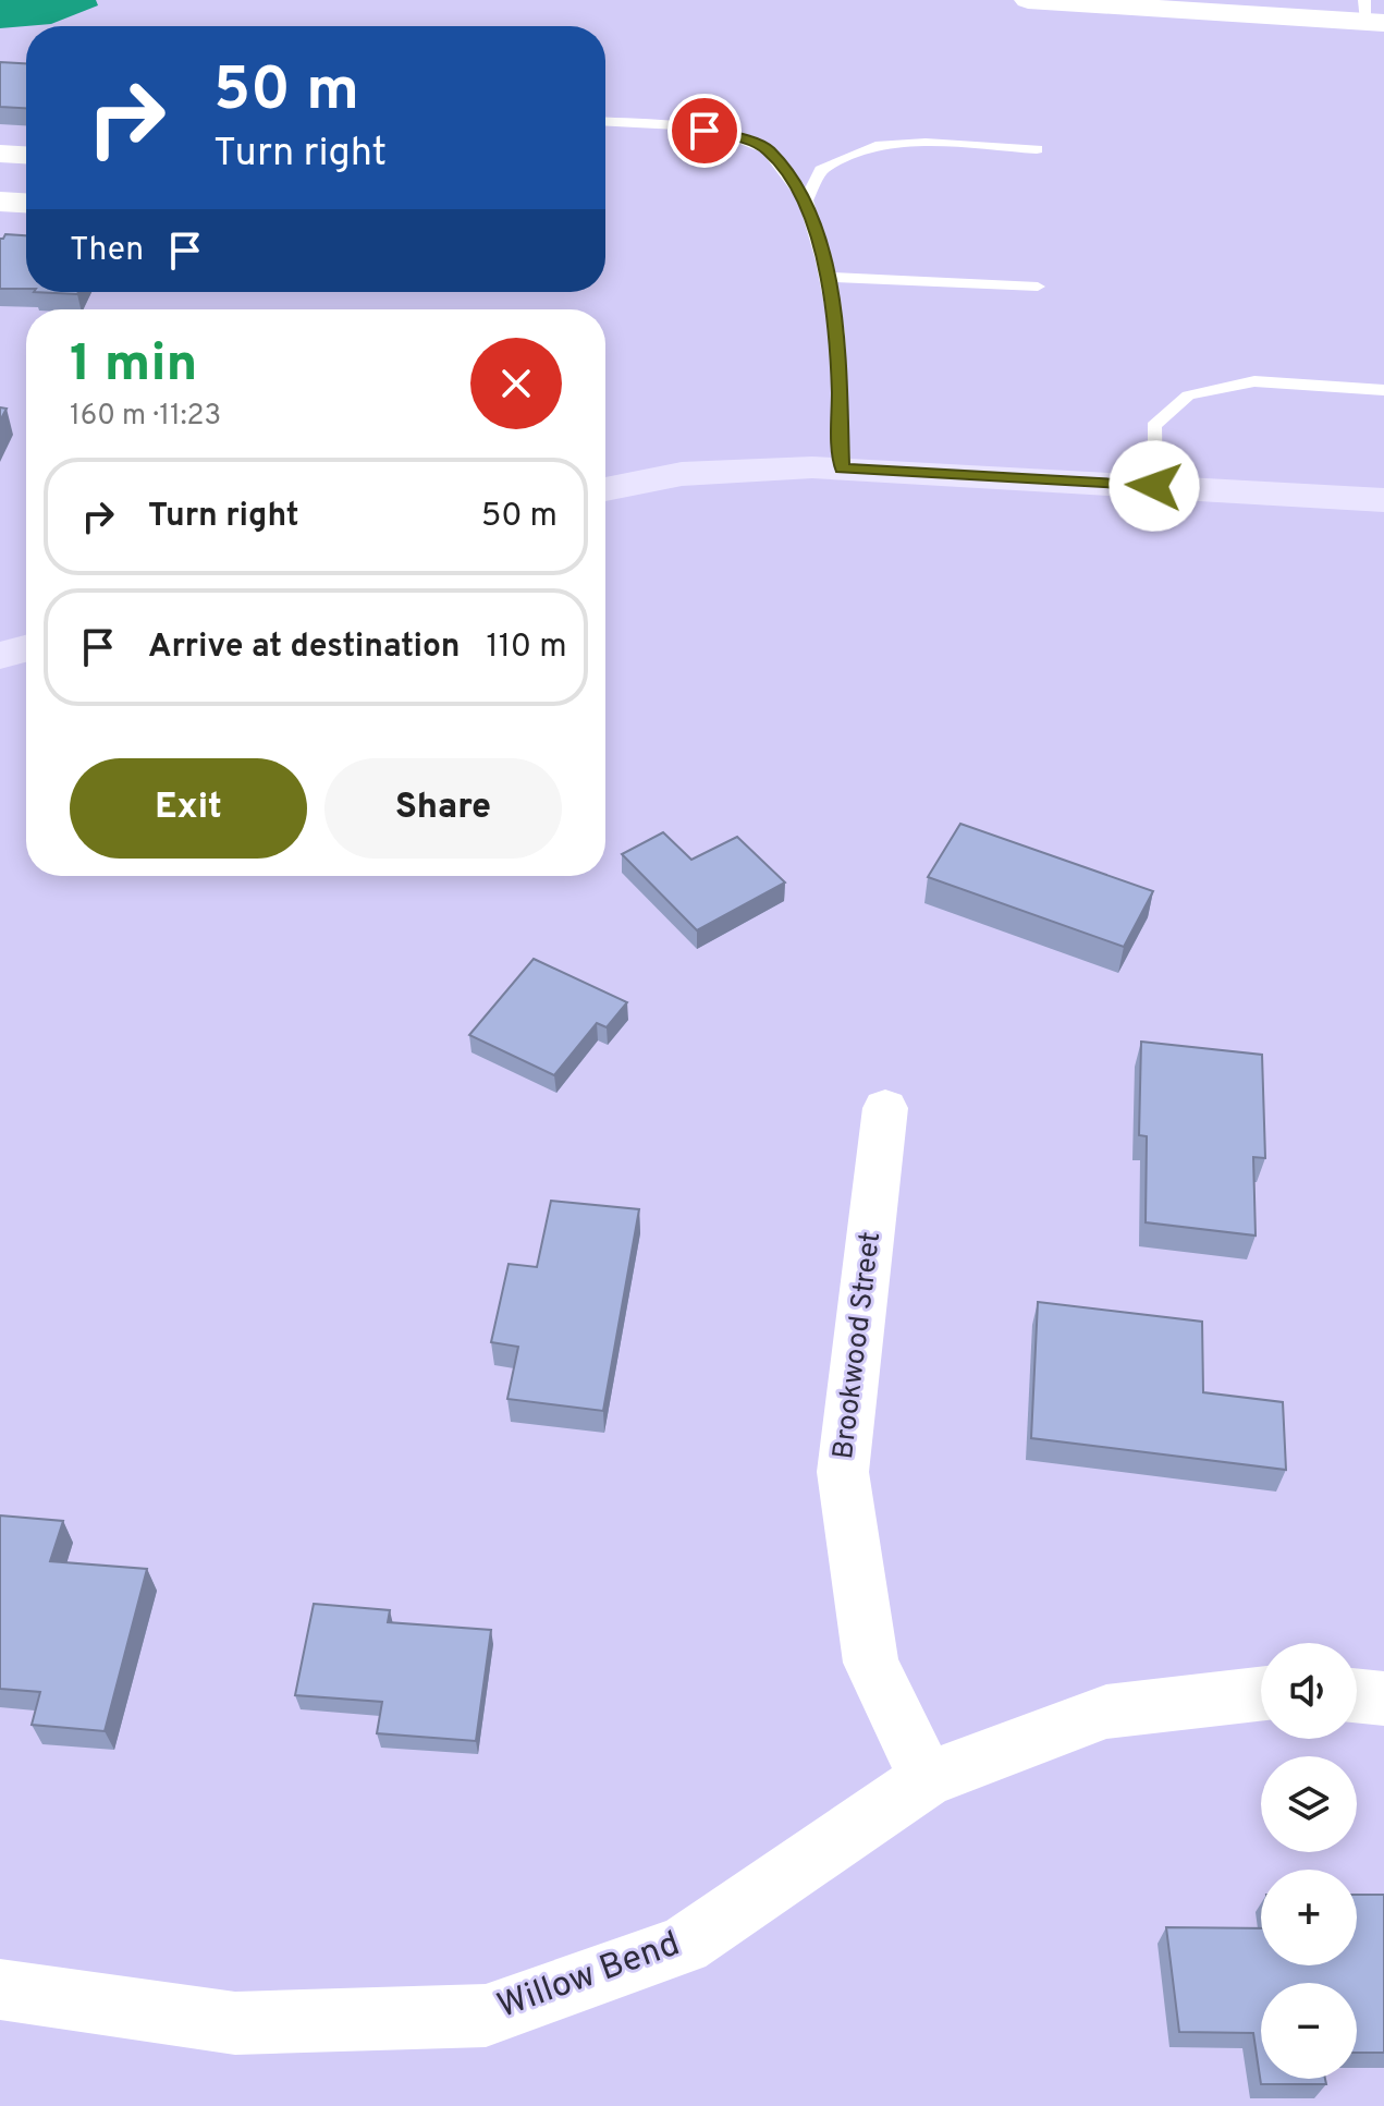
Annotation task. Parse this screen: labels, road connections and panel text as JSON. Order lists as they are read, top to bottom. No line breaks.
{"streets":{"street":["Brookwood Street","Willow Bend"]},"crossings":[["Brookwood Street","Willow Bend"]],"page":{"turn":["50 m","Turn right"],"then":"Then","heading":["1 min","160 m · 11:23"],"list":[{"name":"Turn right","value":"50 m"},{"name":"Arrive at destination","value":"110 m"}],"buttons":["Exit","Share"],"map_buttons":["+","−"]}}
